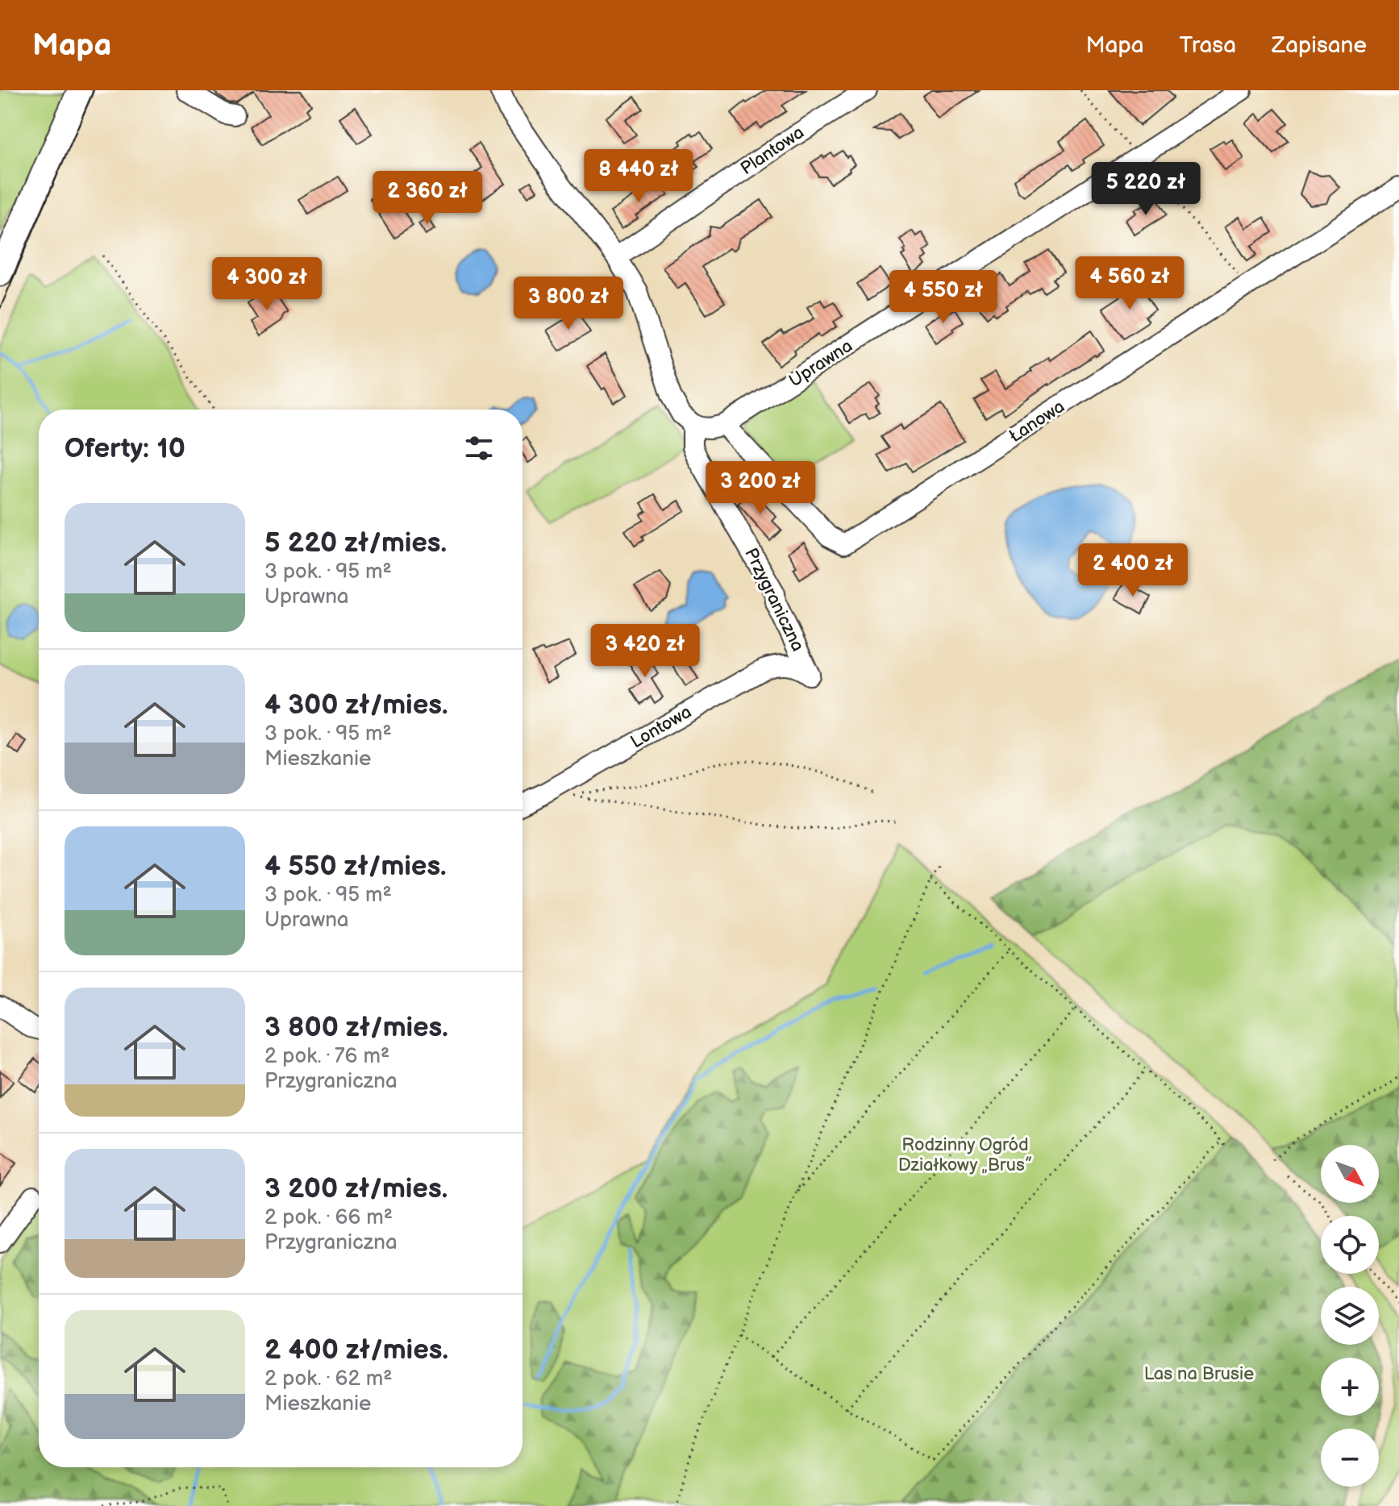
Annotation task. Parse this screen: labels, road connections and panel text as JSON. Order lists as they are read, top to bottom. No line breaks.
{"streets":{"street":["Plantowa","Uprawna","Łanowa","Przygraniczna","Lontowa"]},"crossings":[["Uprawna","Łanowa"],["Przygraniczna","Lontowa"]],"parks":["Rodzinny Ogród Działkowy „Brus”","Las na Brusie"],"north":"bottom right","page":{"header":"Mapa","nav":["Mapa","Trasa","Zapisane"],"price":["8 440 zł","5 220 zł","2 360 zł","4 560 zł","4 300 zł","4 550 zł","3 800 zł","3 200 zł","2 400 zł","3 420 zł"],"heading":"Oferty: 10","list":[{"name":"5 220 zł/mies.","note":"3 pok. · 95 m² · Uprawna"},{"name":"4 300 zł/mies.","note":"3 pok. · 95 m² · Mieszkanie"},{"name":"4 550 zł/mies.","note":"3 pok. · 95 m² · Uprawna"},{"name":"3 800 zł/mies.","note":"2 pok. · 76 m² · Przygraniczna"},{"name":"3 200 zł/mies.","note":"2 pok. · 66 m² · Przygraniczna"},{"name":"2 400 zł/mies.","note":"2 pok. · 62 m² · Mieszkanie"}],"map_buttons":["+","−"]}}
